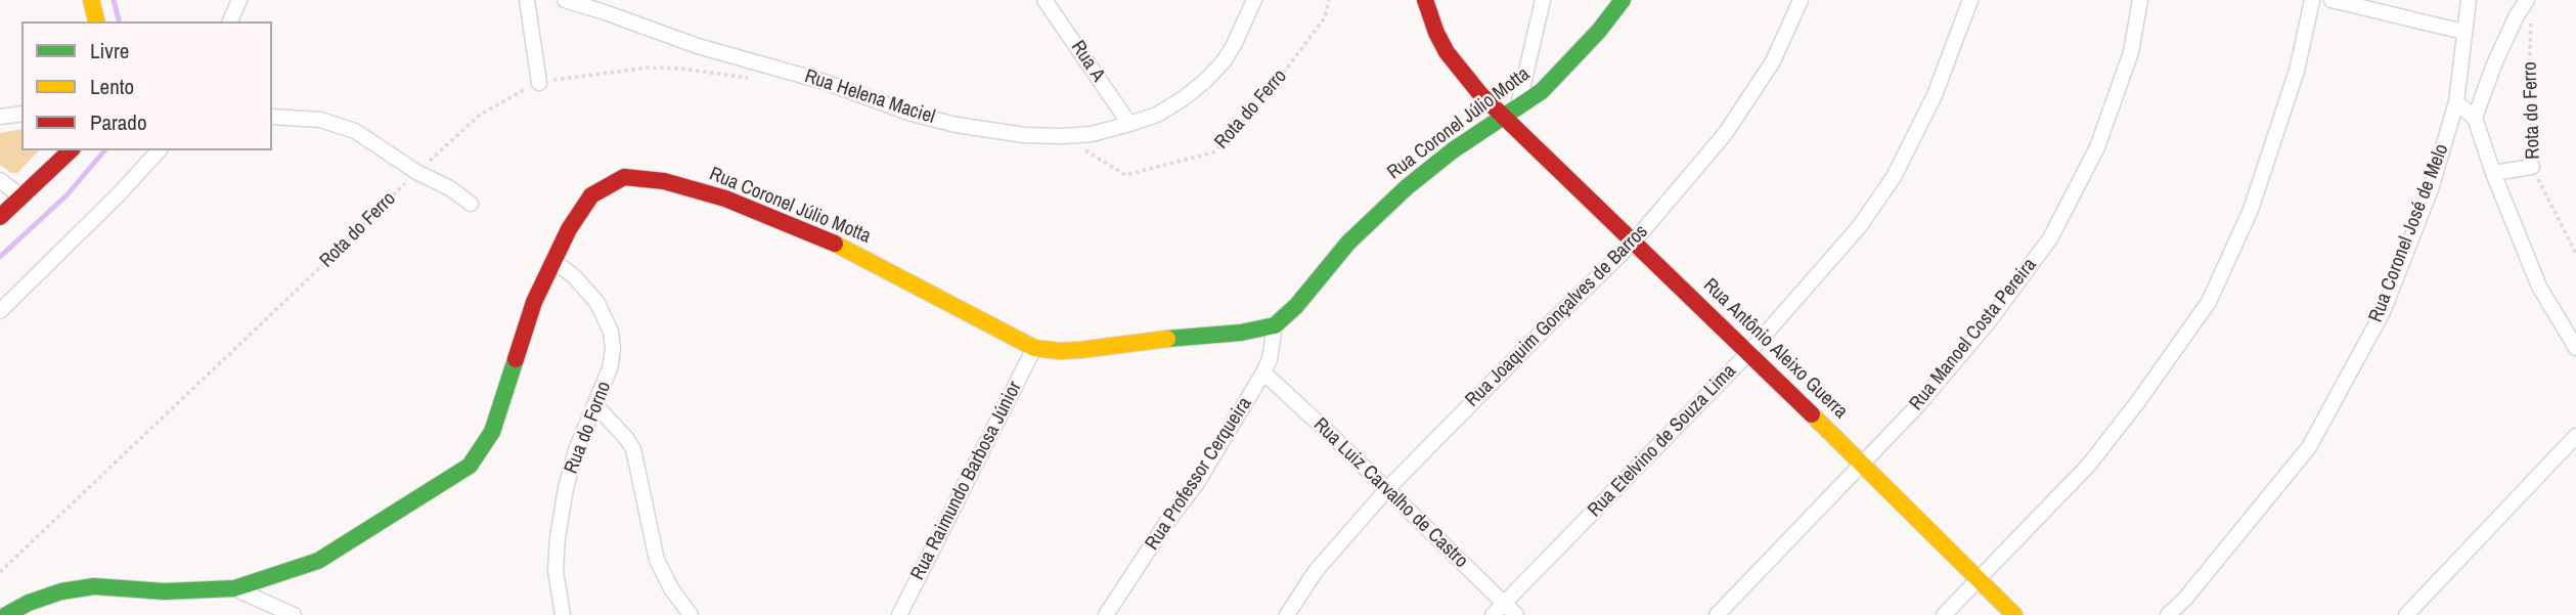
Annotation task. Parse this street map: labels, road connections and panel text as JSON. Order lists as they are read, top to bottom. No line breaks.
{"streets":{"street":["Rua A","Rua Helena Maciel","Rua Coronel Júlio Motta","Rua Coronel José de Melo","Rua Joaquim Gonçalves de Barros","Rua Manoel Costa Pereira","Rua Antônio Aleixo Guerra","Rua do Forno","Rua Etelvino de Souza Lima","Rua Professor Cerqueira","Rua Raimundo Barbosa Júnior","Rua Luiz Carvalho de Castro"],"path":["Rota do Ferro"]},"crossings":[["Rua A","Rua Helena Maciel"],["Rua Helena Maciel","Rota do Ferro"],["Rua Coronel Júlio Motta","Rua Antônio Aleixo Guerra"],["Rua Coronel Júlio Motta","Rua do Forno"],["Rua Coronel Júlio Motta","Rua Professor Cerqueira"],["Rua Coronel Júlio Motta","Rua Raimundo Barbosa Júnior"],["Rua Joaquim Gonçalves de Barros","Rua Antônio Aleixo Guerra"],["Rua Joaquim Gonçalves de Barros","Rua Luiz Carvalho de Castro"],["Rua Manoel Costa Pereira","Rua Antônio Aleixo Guerra"],["Rua Antônio Aleixo Guerra","Rua Etelvino de Souza Lima"],["Rua Etelvino de Souza Lima","Rua Luiz Carvalho de Castro"],["Rua Professor Cerqueira","Rua Luiz Carvalho de Castro"]],"legend":["Livre","Lento","Parado"]}
